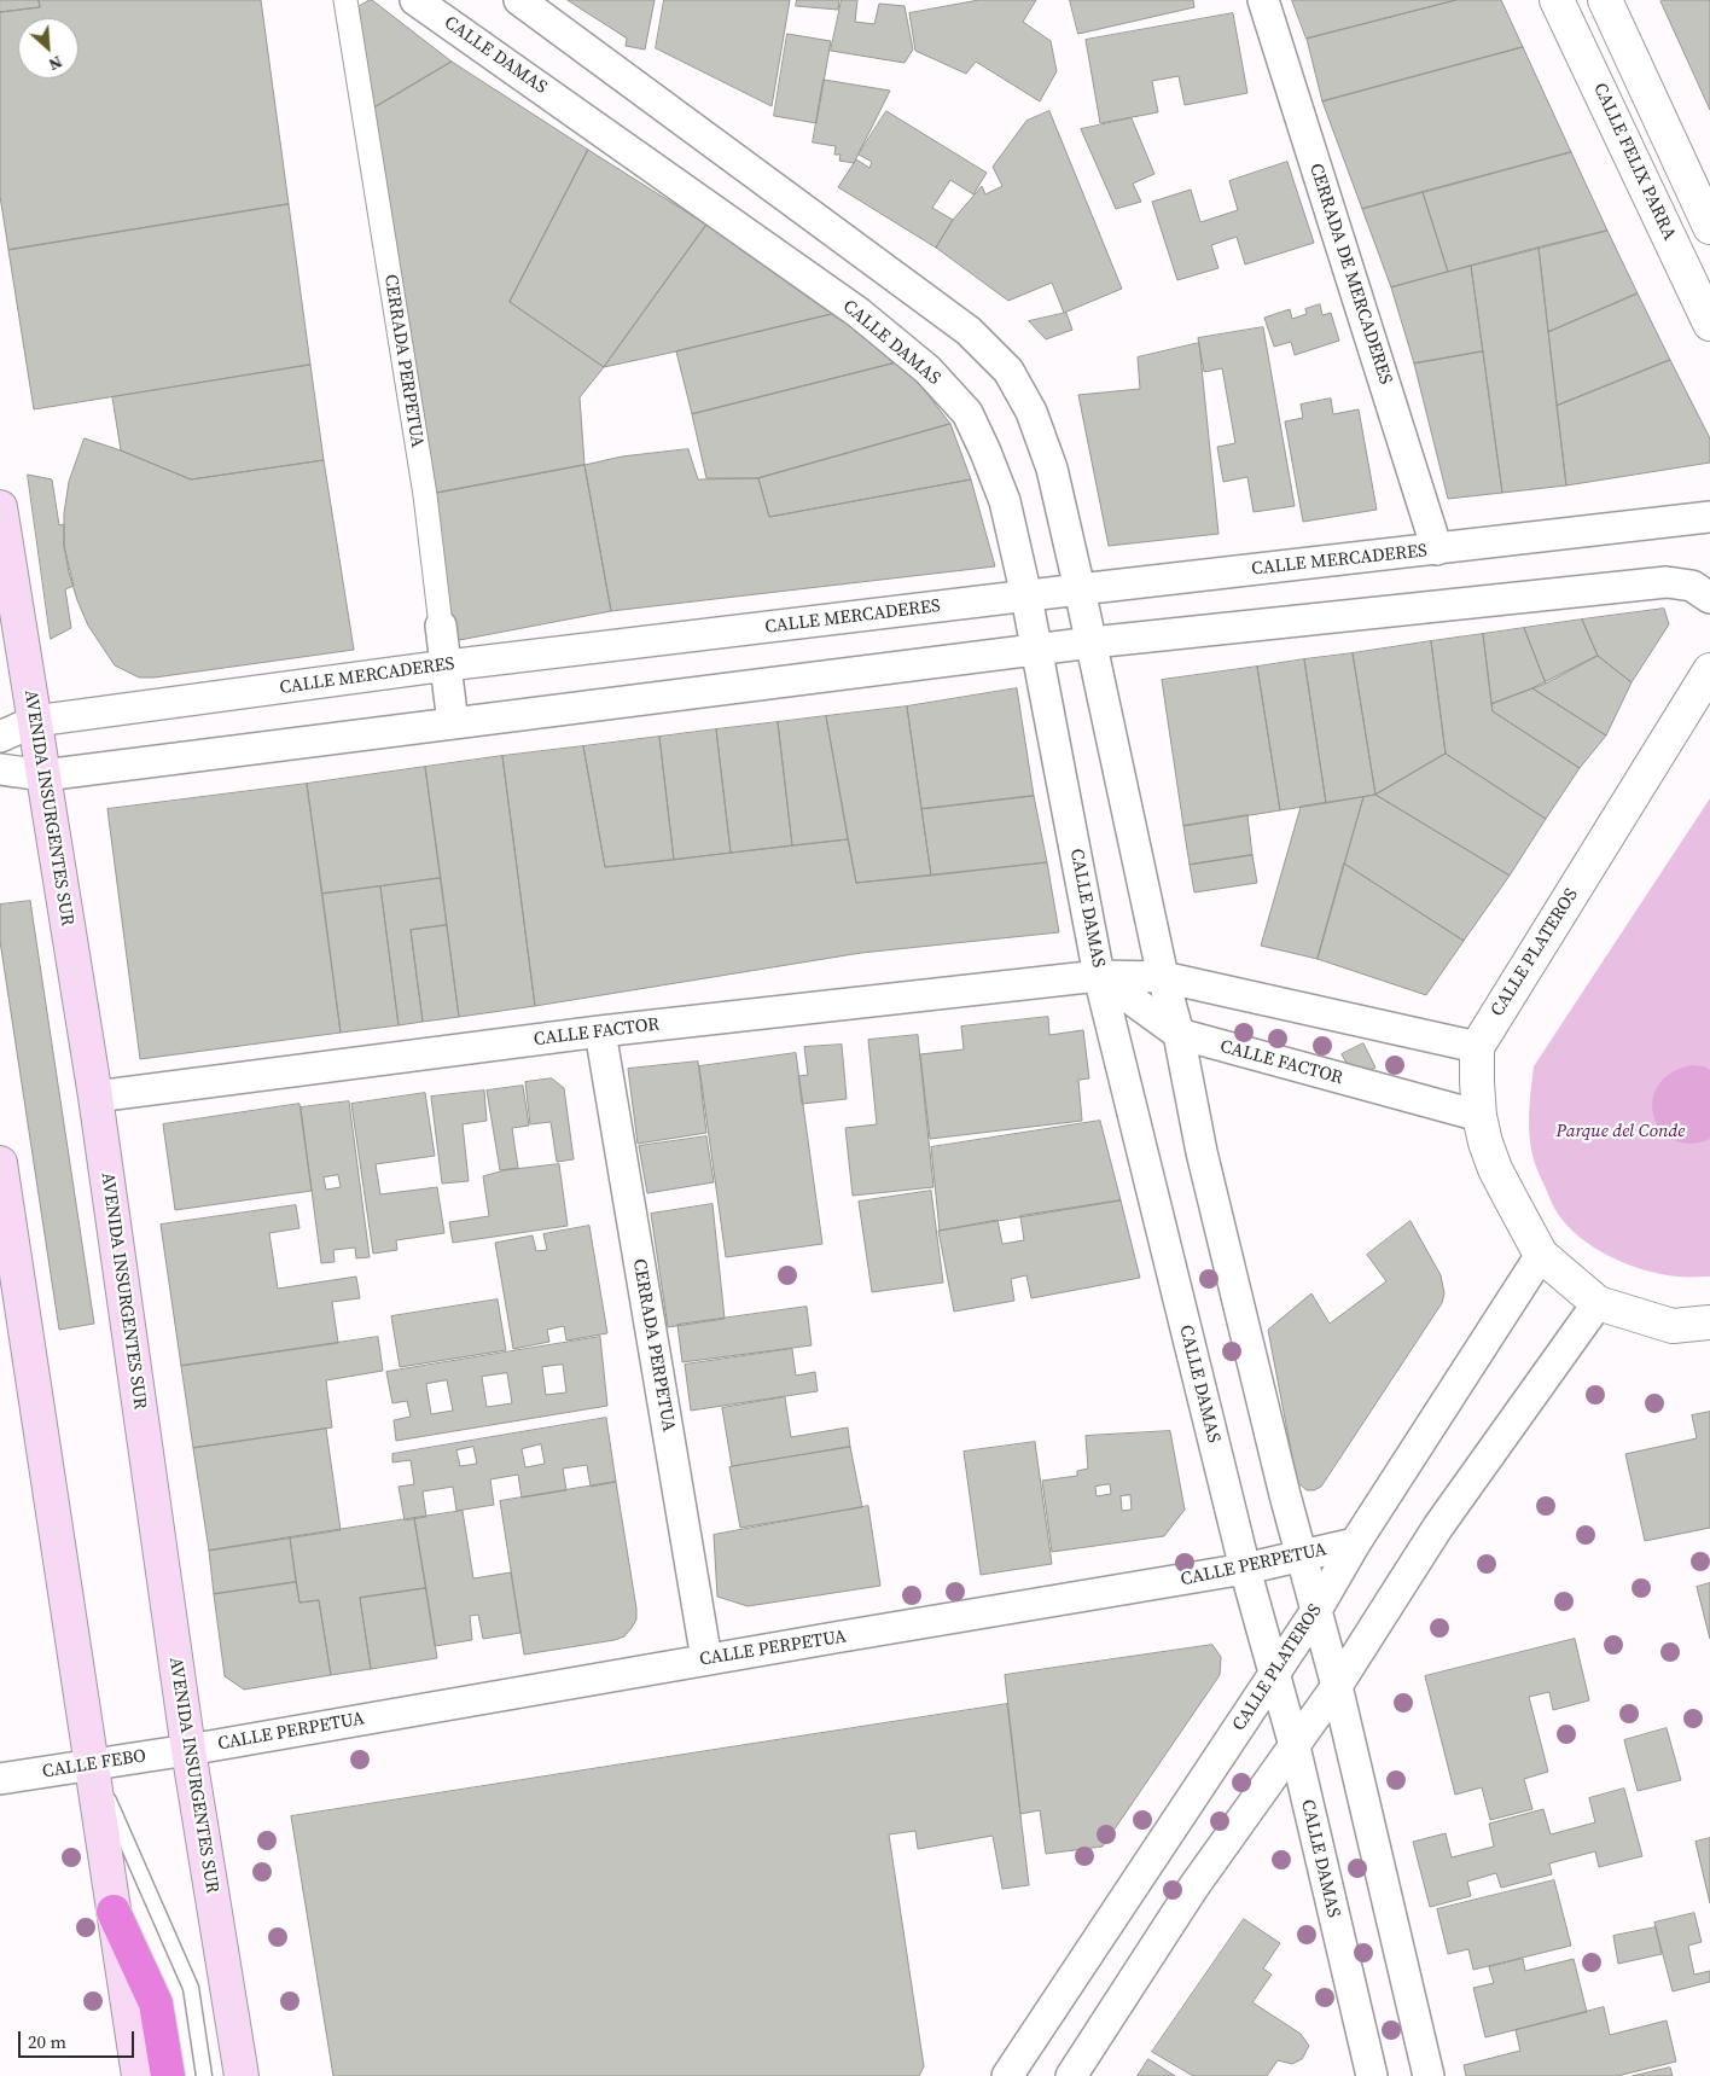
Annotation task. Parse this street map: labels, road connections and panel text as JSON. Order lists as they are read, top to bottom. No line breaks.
{"streets":{"main road":["AVENIDA INSURGENTES SUR"],"street":["CALLE DAMAS","CALLE FELIX PARRA","CERRADA DE MERCADERES","CERRADA PERPETUA","CALLE MERCADERES","CALLE PLATEROS","CALLE FACTOR","CALLE PERPETUA","CALLE FEBO"]},"crossings":[["CALLE DAMAS","CALLE MERCADERES"],["CALLE DAMAS","CALLE PLATEROS"],["CALLE DAMAS","CALLE FACTOR"],["CALLE DAMAS","CALLE PERPETUA"],["CERRADA DE MERCADERES","CALLE MERCADERES"],["CERRADA PERPETUA","CALLE MERCADERES"],["CERRADA PERPETUA","CALLE FACTOR"],["CERRADA PERPETUA","CALLE PERPETUA"],["CALLE MERCADERES","AVENIDA INSURGENTES SUR"],["AVENIDA INSURGENTES SUR","CALLE FACTOR"],["AVENIDA INSURGENTES SUR","CALLE PERPETUA"],["AVENIDA INSURGENTES SUR","CALLE FEBO"],["CALLE PLATEROS","CALLE FACTOR"],["CALLE PLATEROS","CALLE PERPETUA"],["CALLE PERPETUA","CALLE FEBO"]],"parks":["Parque del Conde"],"scale_bar":"20 m","north":"bottom right"}
